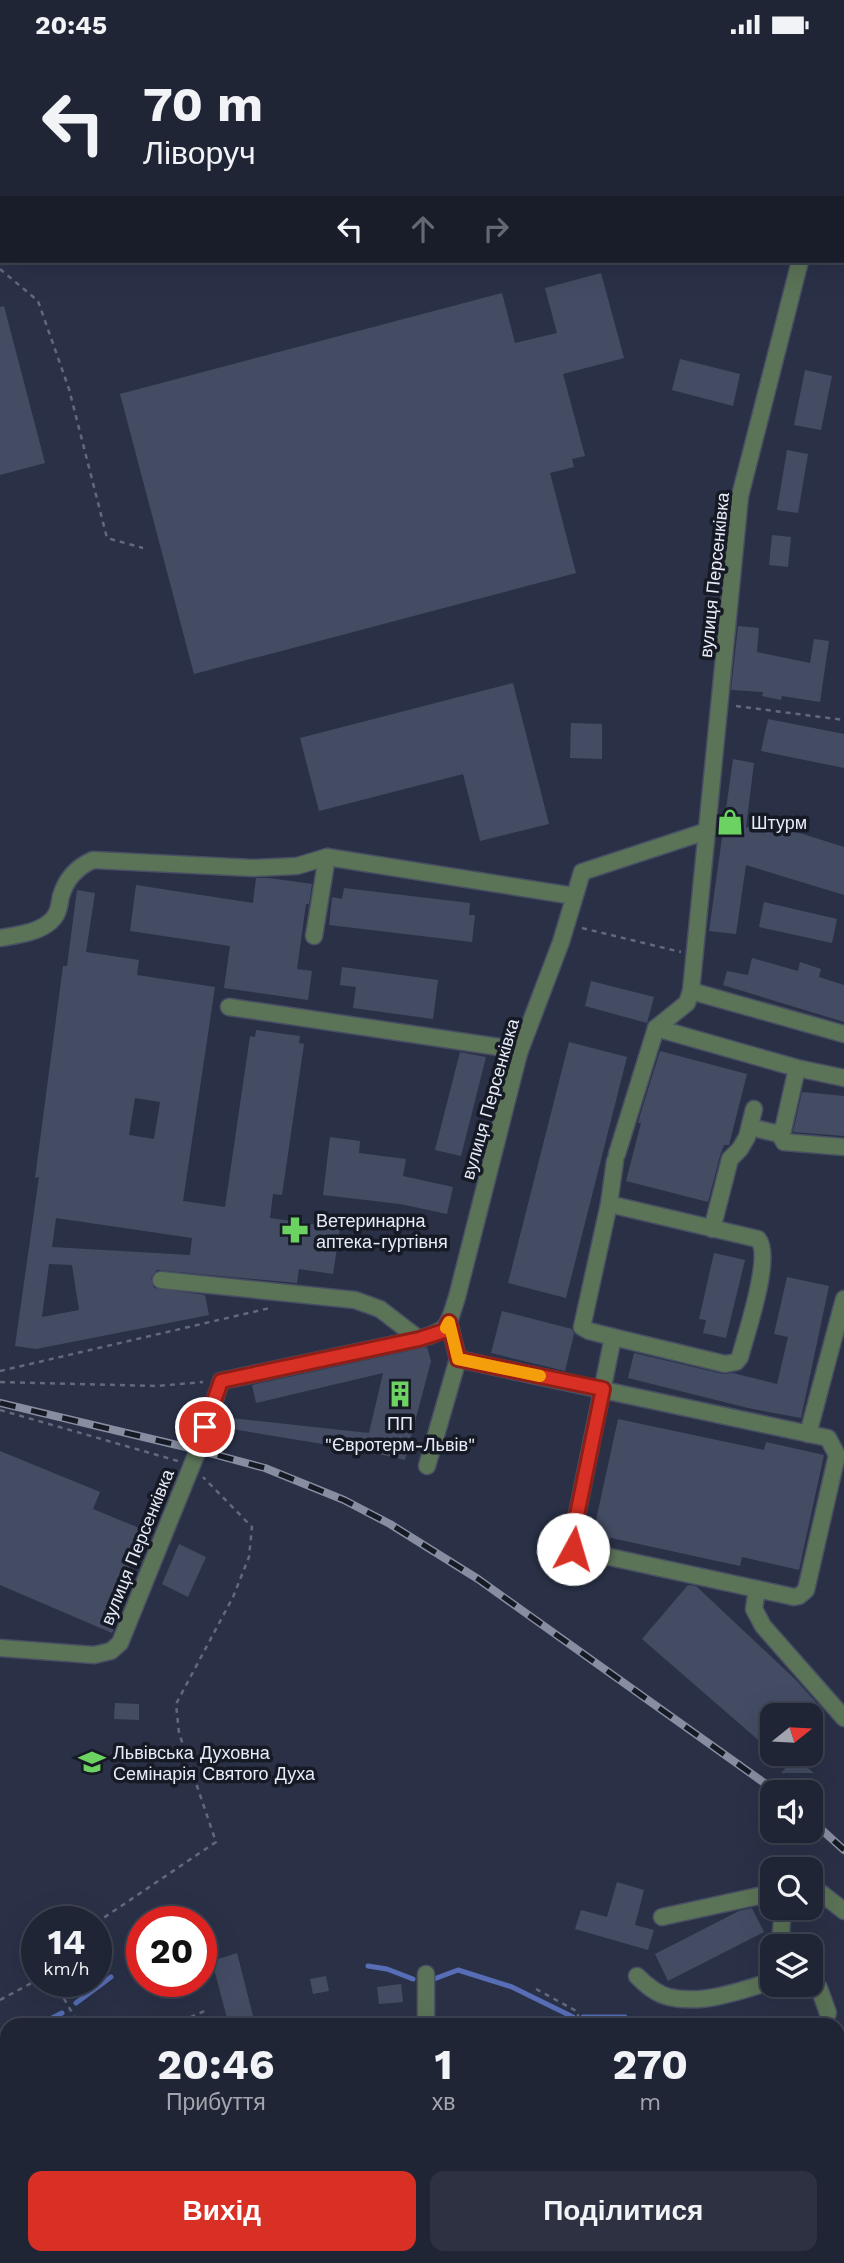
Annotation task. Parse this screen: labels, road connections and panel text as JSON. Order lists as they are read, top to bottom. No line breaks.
{"streets":{"street":["вулиця Персенківка"]},"places":{"shop":["Штурм"],"pharmacy":["Ветеринарна аптека-гуртівня"],"building":["ПП \"Євротерм-Львів\""],"school or university":["Львівська Духовна Семінарія Святого Духа"]},"north":"right","page":{"status":"20:45","turn":["70 m","Ліворуч"],"speed":"14 km/h","limit":"20","eta":["20:46","Прибуття","1","хв","270","m"],"buttons":["Вихід","Поділитися"]}}
